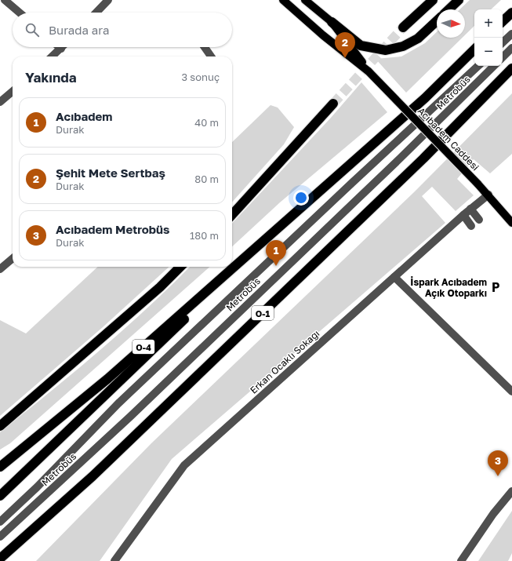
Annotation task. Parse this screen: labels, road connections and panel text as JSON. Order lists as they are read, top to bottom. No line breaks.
{"streets":{"highway":["O-1","O-4"],"main road":["Acıbadem Caddesi"],"street":["Metrobüs","Erkan Ocaklı Sokağı"]},"crossings":[["Acıbadem Caddesi","Erkan Ocaklı Sokağı"]],"places":{"parking":["İspark Acıbadem Açık Otoparkı"]},"north":"right","page":{"map_buttons":["+","−"],"search":"Burada ara","pins":["2","1","3"],"heading":["Yakında","3 sonuç"],"list":[{"mark":"1","name":"Acıbadem","note":"Durak","value":"40 m"},{"mark":"2","name":"Şehit Mete Sertbaş","note":"Durak","value":"80 m"},{"mark":"3","name":"Acıbadem Metrobüs","note":"Durak","value":"180 m"}]}}
